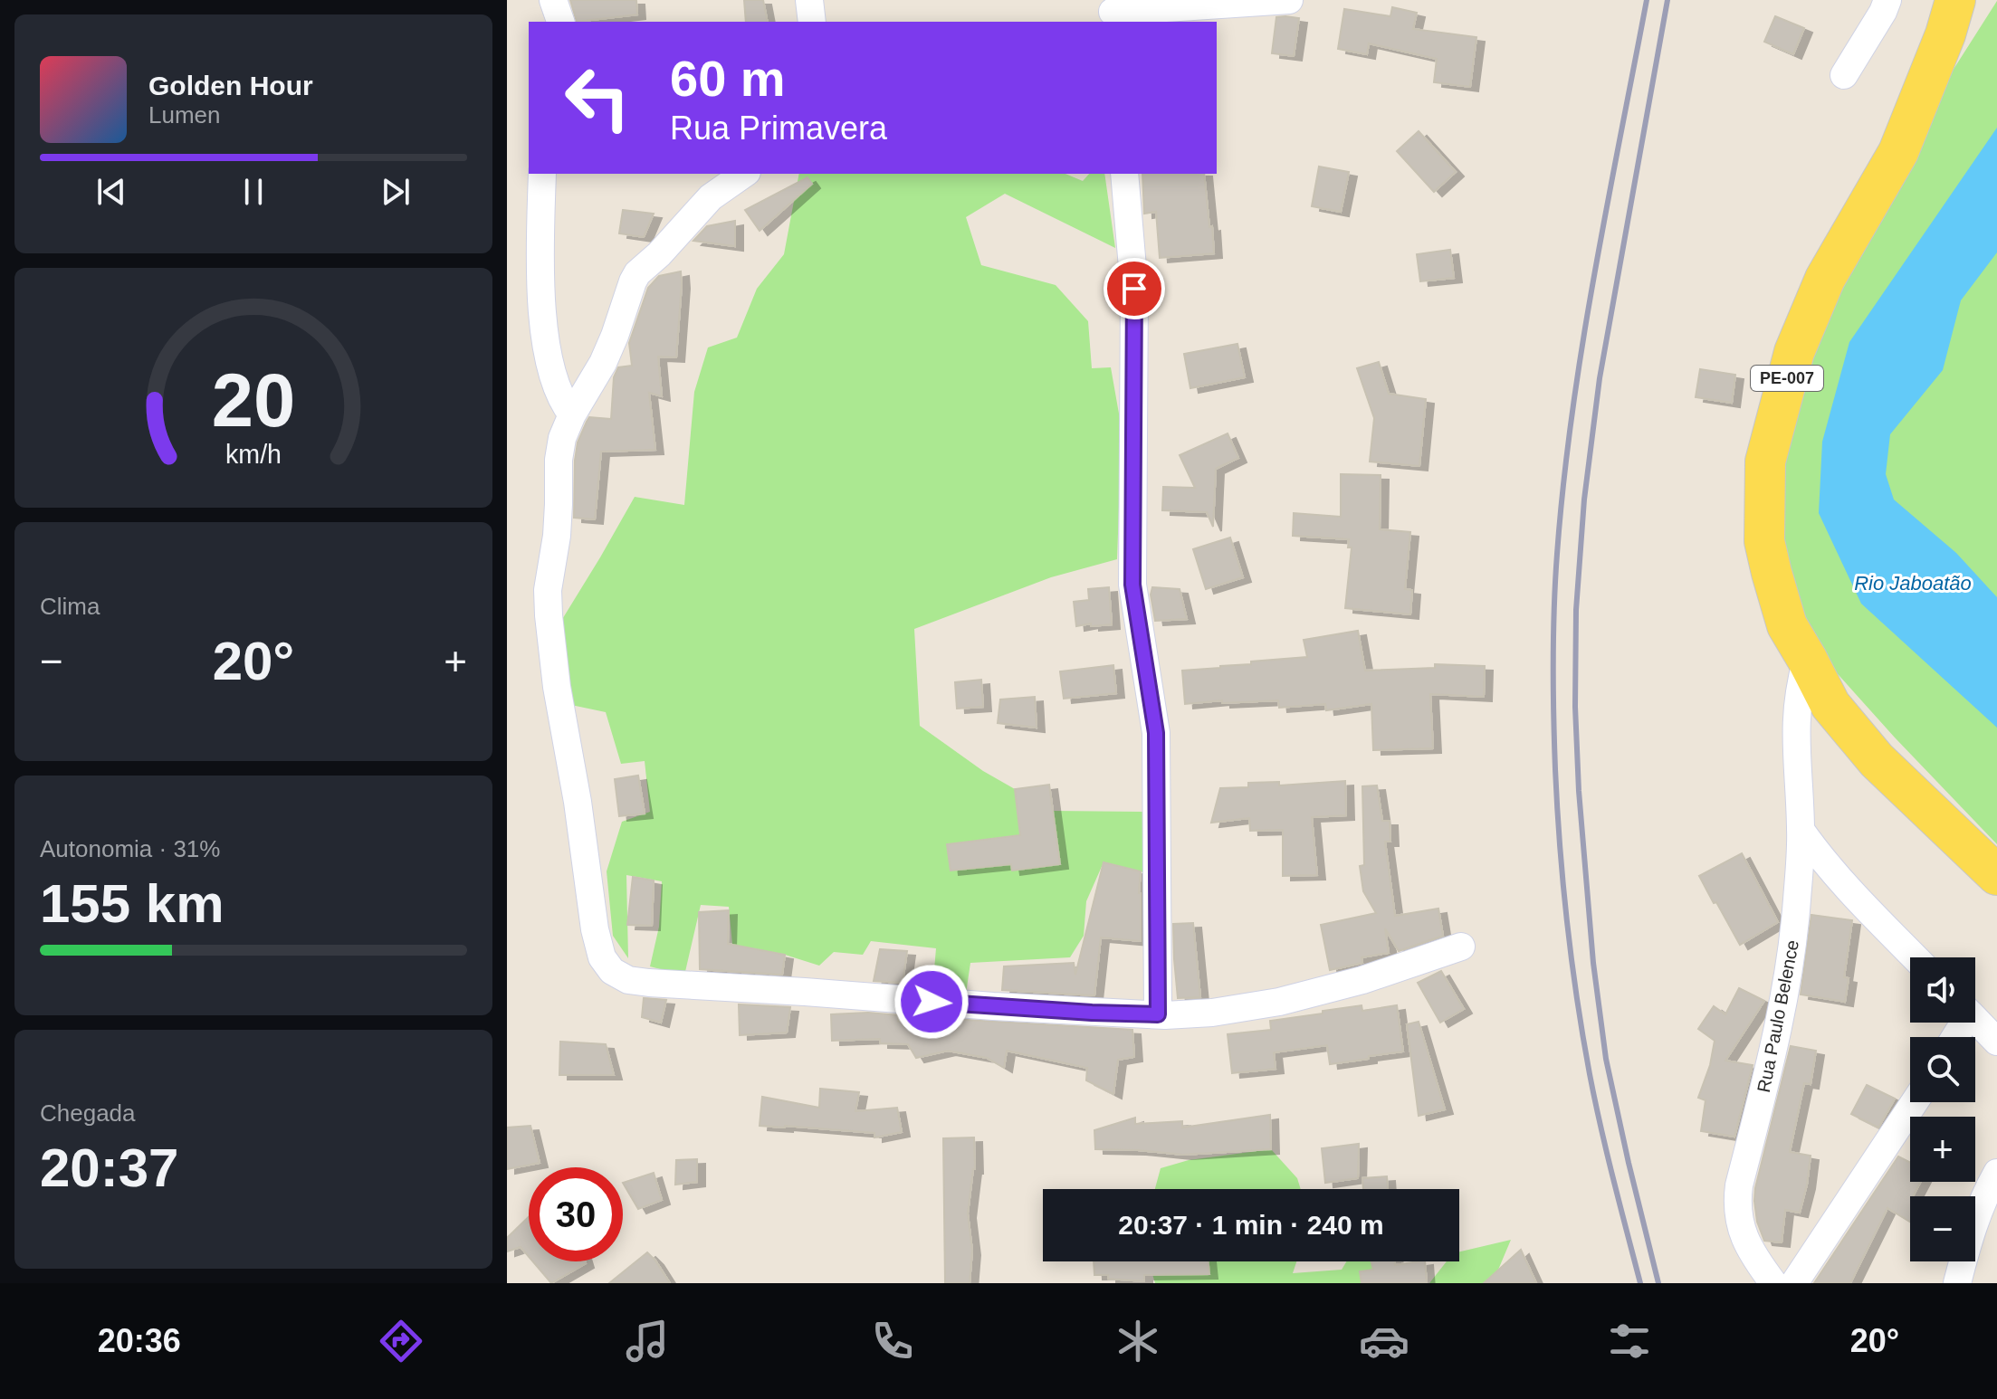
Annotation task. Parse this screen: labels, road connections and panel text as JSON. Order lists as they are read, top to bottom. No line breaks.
{"streets":{"main road":["PE-007"],"street":["Rua Paulo Belence"]},"crossings":[["PE-007","Rua Paulo Belence"]],"water":["Rio Jaboatão"],"page":{"turn":["60 m","Rua Primavera"],"song":["Golden Hour","Lumen"],"tile":["Clima",["Autonomia · 31%","155 km"],["Chegada","20:37"]],"heat":["−","20°","+"],"map_buttons":["+","−"],"limit":"30","trip":"20:37 · 1 min · 240 m","tabs":["20:36","20°"],"gauge":["20","km/h"]}}
